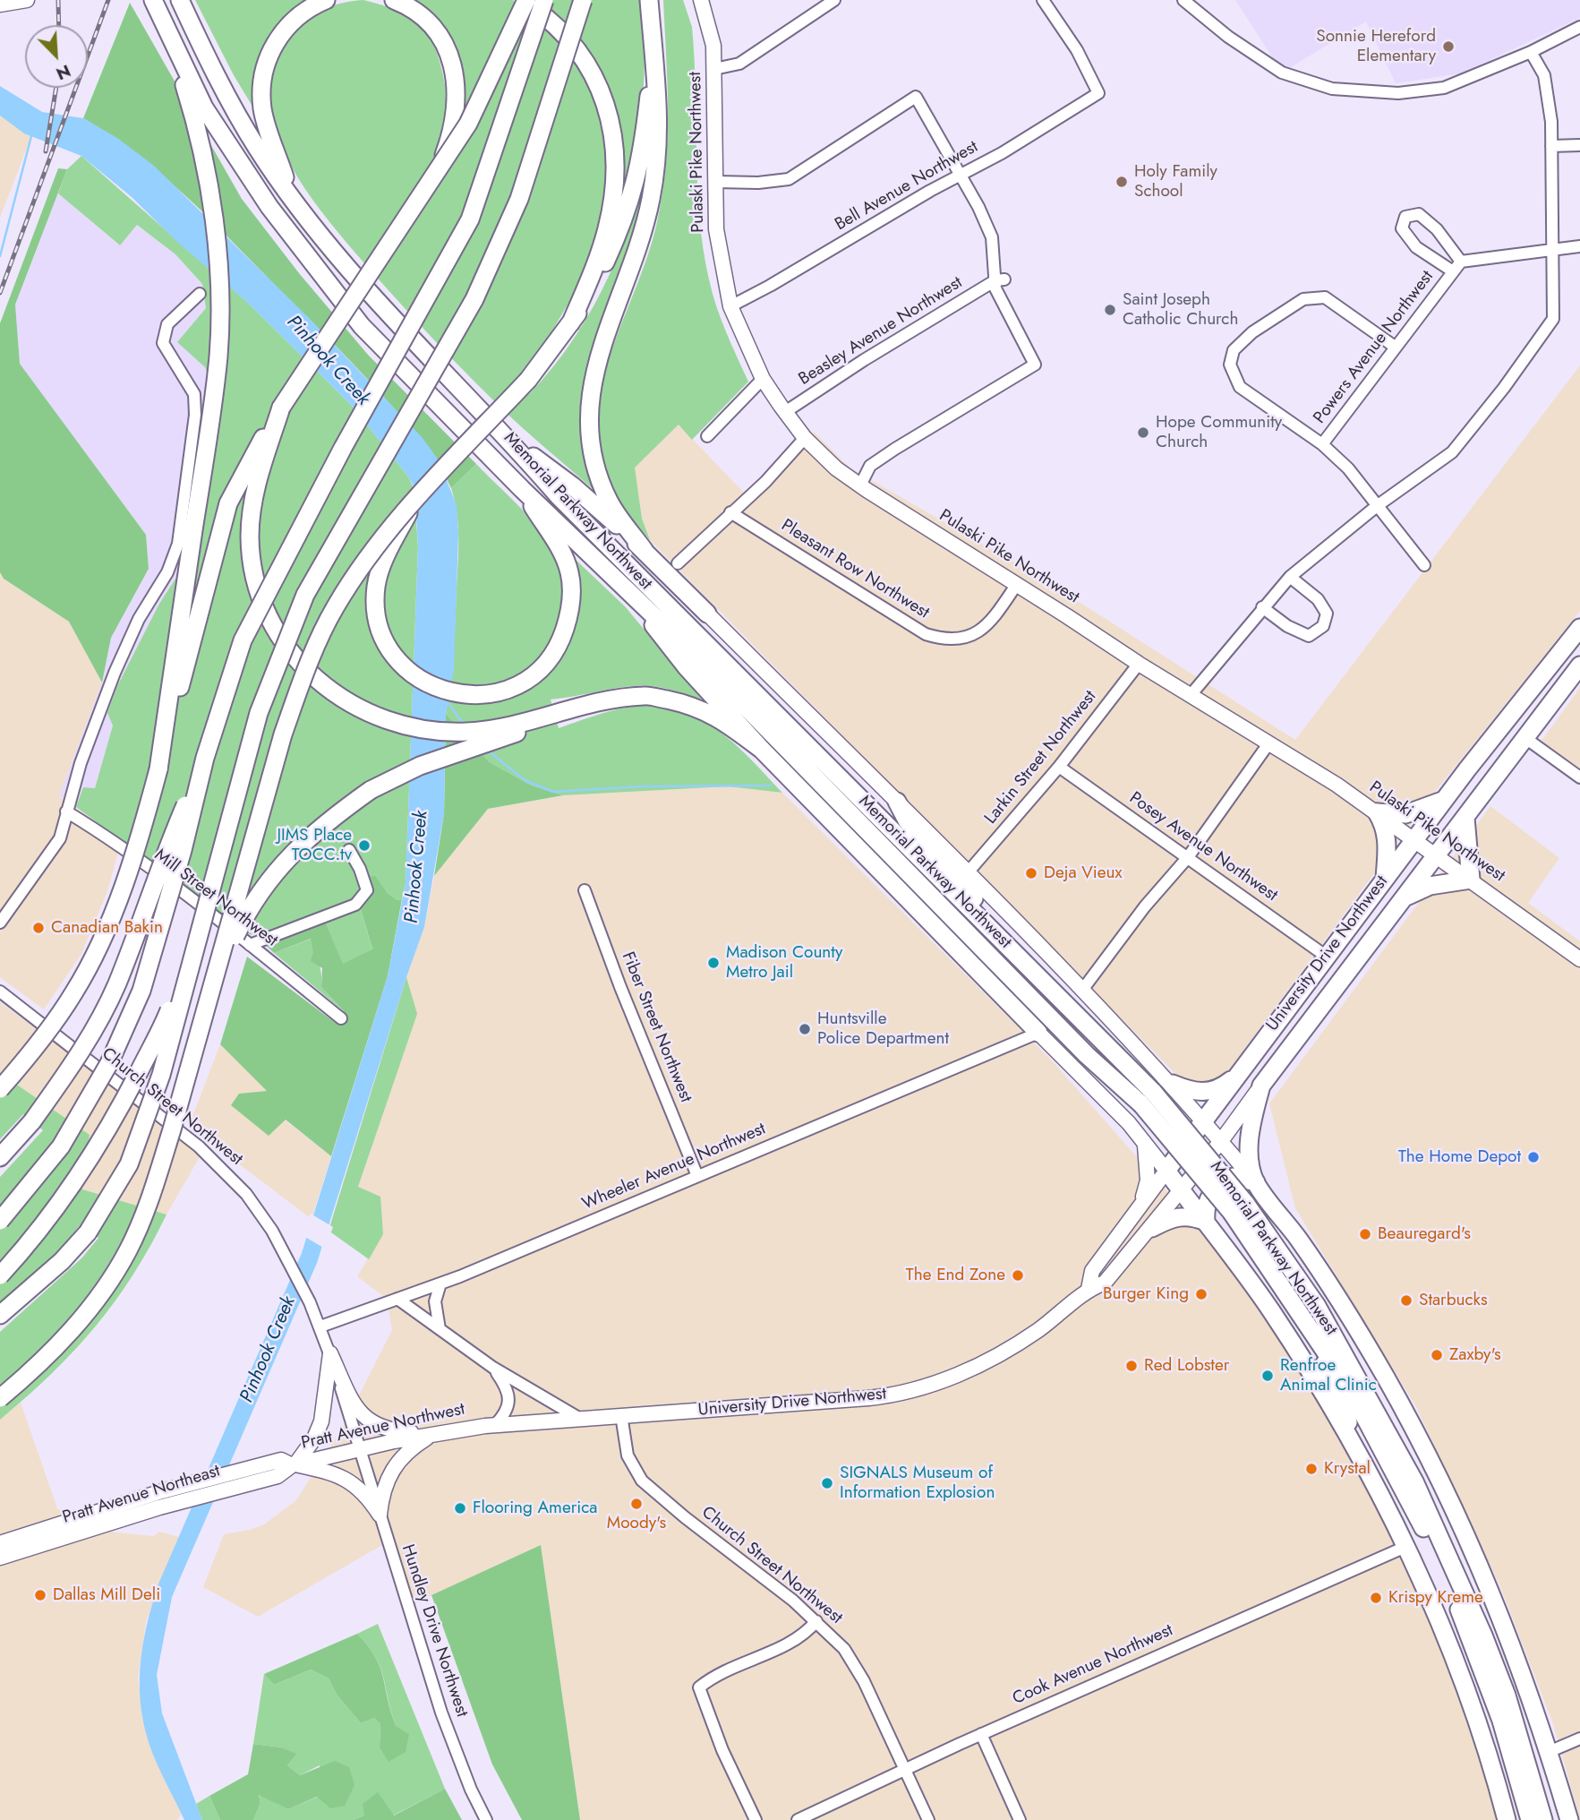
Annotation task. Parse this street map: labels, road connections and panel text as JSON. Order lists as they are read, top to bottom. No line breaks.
{"streets":{"highway":["Memorial Parkway Northwest","University Drive Northwest"],"main road":["Pulaski Pike Northwest","Pratt Avenue Northwest","Pratt Avenue Northeast"],"street":["Bell Avenue Northwest","Beasley Avenue Northwest","Powers Avenue Northwest","Pleasant Row Northwest","Larkin Street Northwest","Posey Avenue Northwest","Mill Street Northwest","Fiber Street Northwest","Church Street Northwest","Wheeler Avenue Northwest","Hundley Drive Northwest","Cook Avenue Northwest"]},"crossings":[["Pulaski Pike Northwest","Bell Avenue Northwest"],["Pulaski Pike Northwest","Beasley Avenue Northwest"],["Pulaski Pike Northwest","Pleasant Row Northwest"],["Pulaski Pike Northwest","Larkin Street Northwest"],["Pulaski Pike Northwest","University Drive Northwest"],["Larkin Street Northwest","Posey Avenue Northwest"],["Posey Avenue Northwest","University Drive Northwest"],["University Drive Northwest","Church Street Northwest"],["University Drive Northwest","Pratt Avenue Northwest"],["Fiber Street Northwest","Wheeler Avenue Northwest"],["Church Street Northwest","Wheeler Avenue Northwest"],["Church Street Northwest","Pratt Avenue Northwest"],["Church Street Northwest","Hundley Drive Northwest"],["Church Street Northwest","Cook Avenue Northwest"],["Pratt Avenue Northwest","Pratt Avenue Northeast"],["Pratt Avenue Northwest","Hundley Drive Northwest"]],"water":["Pinhook Creek"],"places":["Sonnie Hereford Elementary","Holy Family School","Saint Joseph Catholic Church","Hope Community Church","JIMS Place TOCC.tv","Deja Vieux","Canadian Bakin","Madison County Metro Jail","Huntsville Police Department","The Home Depot","Beauregard's","The End Zone","Burger King","Starbucks","Zaxby's","Red Lobster","Renfroe Animal Clinic","Krystal","SIGNALS Museum of Information Explosion","Moody's","Flooring America","Dallas Mill Deli","Krispy Kreme"],"north":"bottom right"}
